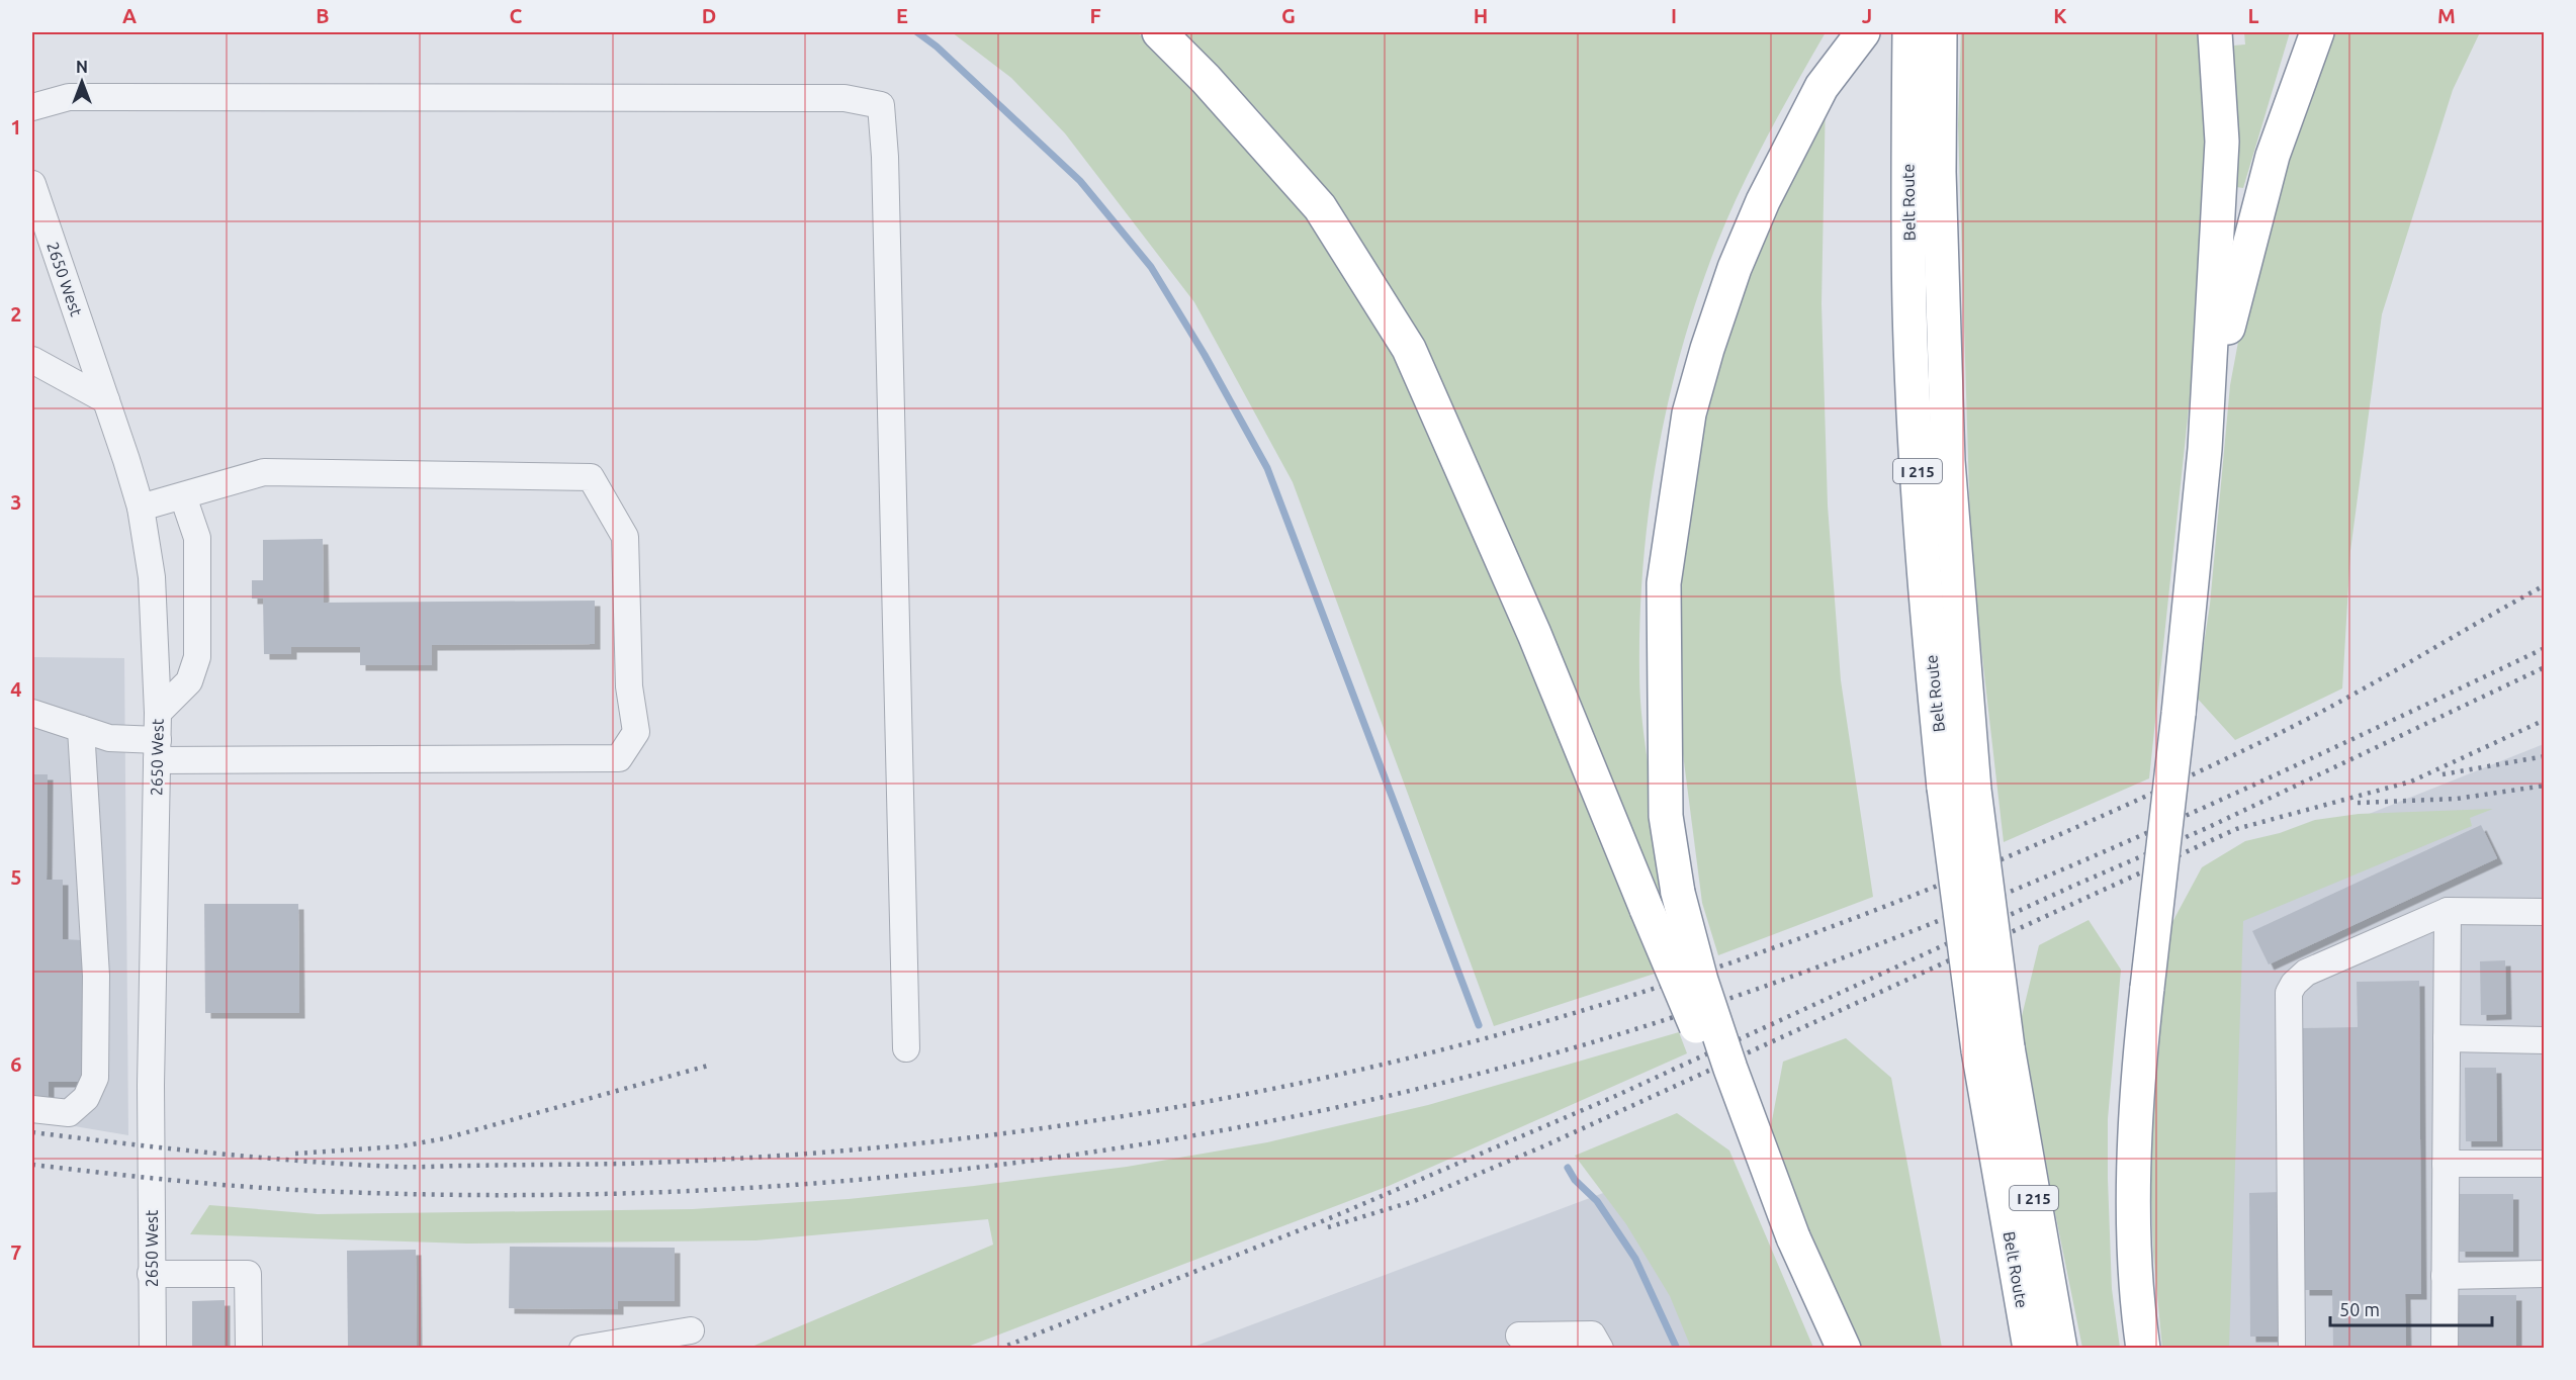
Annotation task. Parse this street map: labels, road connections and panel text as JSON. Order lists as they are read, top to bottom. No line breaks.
{"streets":{"highway":["Belt Route","I 215"],"street":["2650 West"]},"scale_bar":"50 m","north":"top","grid":{"columns":["A","B","C","D","E","F","G","H","I","J","K","L","M"],"rows":["1","2","3","4","5","6","7"]}}
